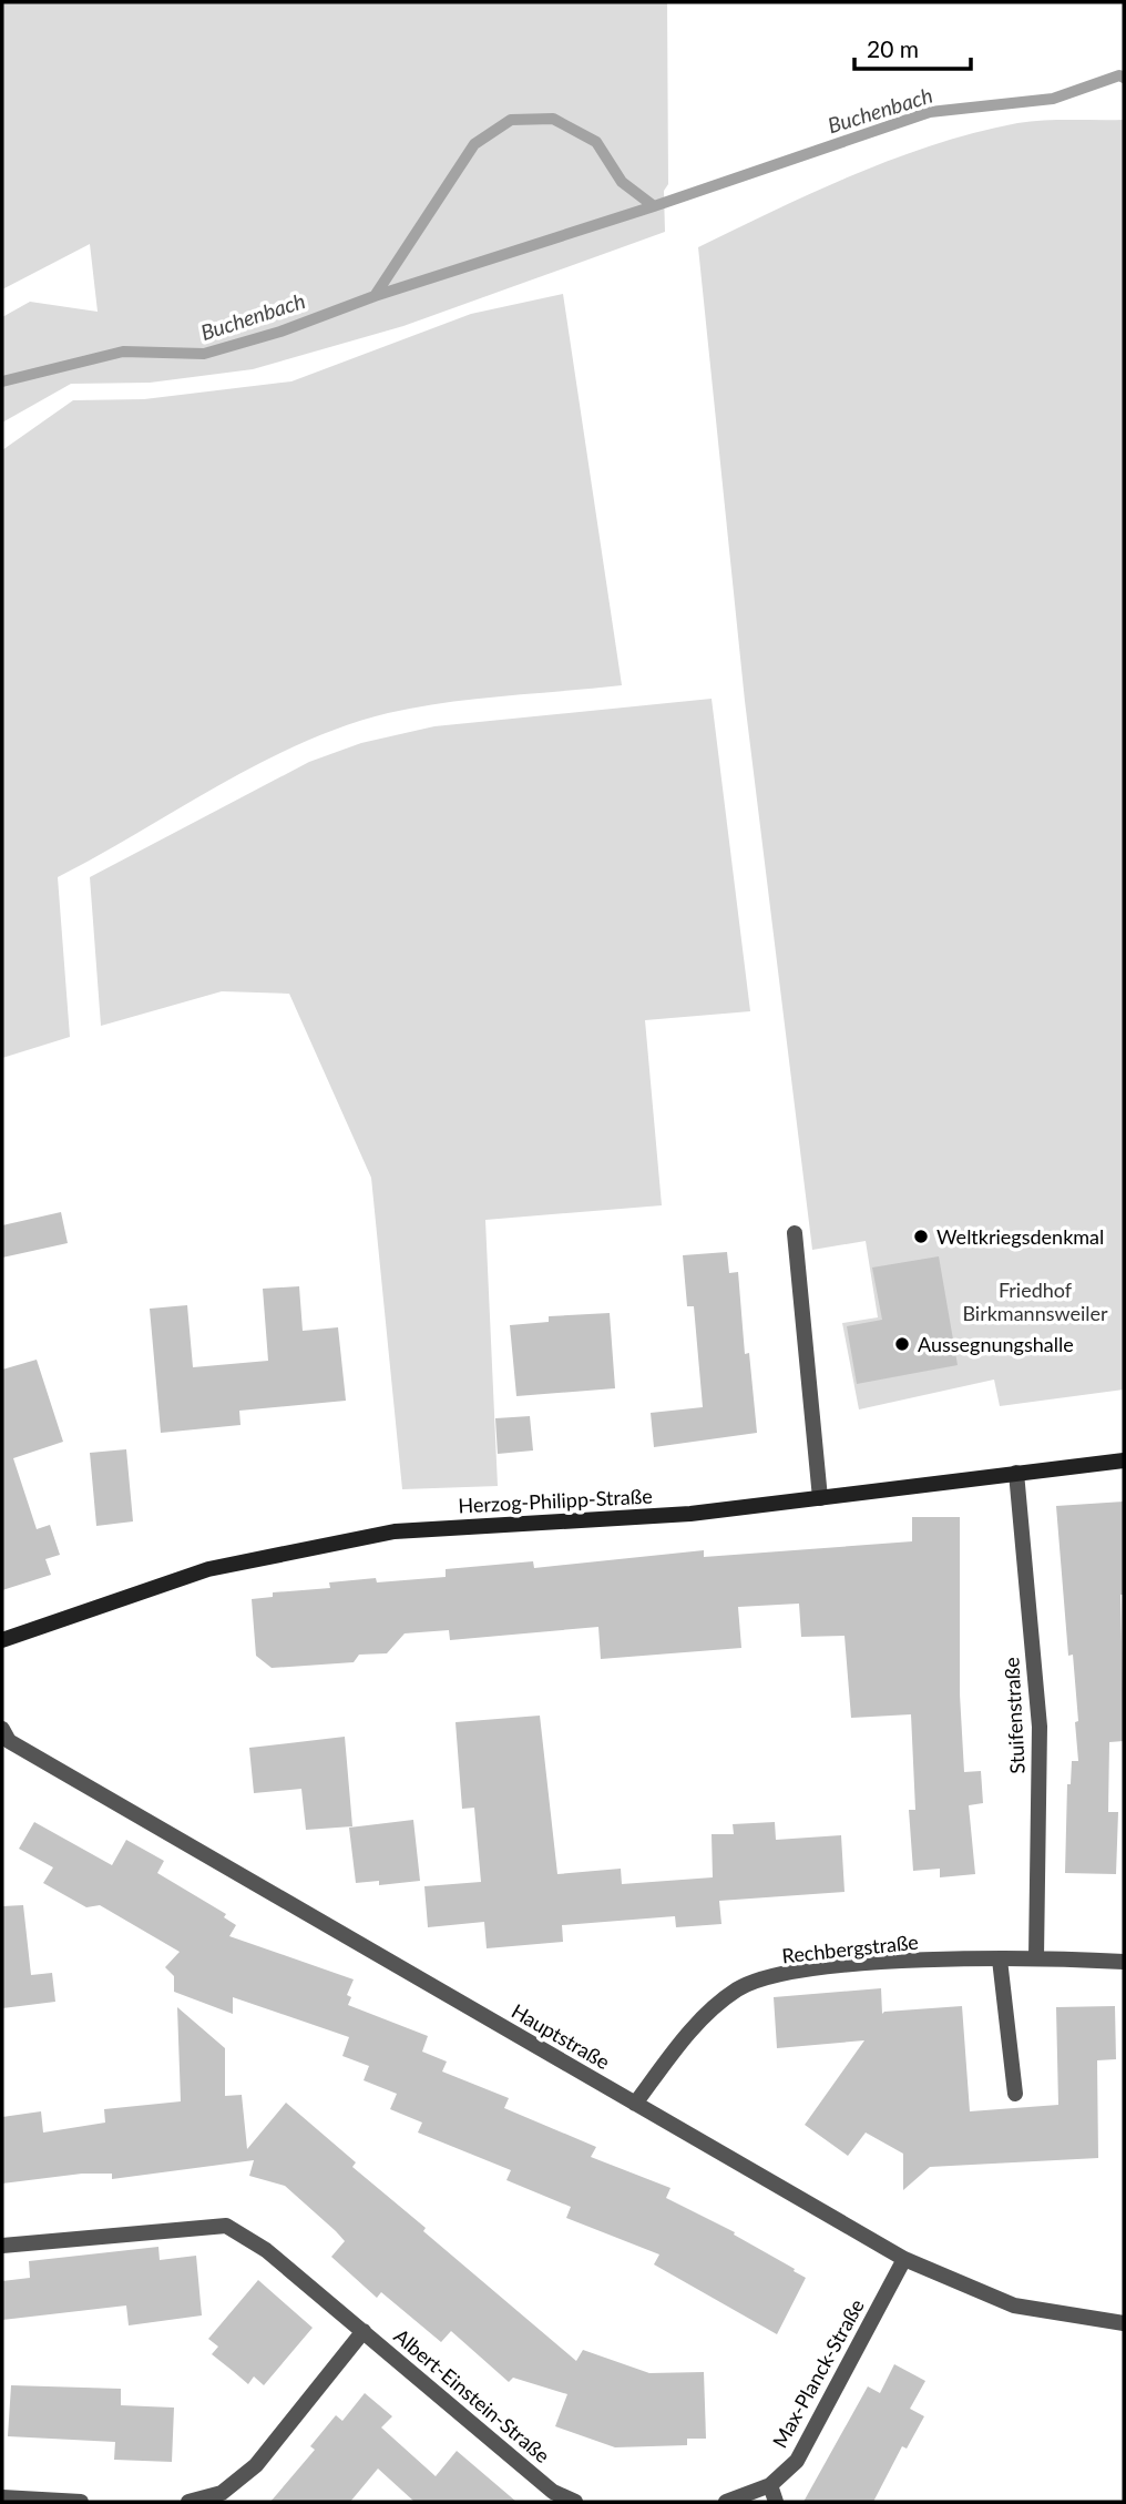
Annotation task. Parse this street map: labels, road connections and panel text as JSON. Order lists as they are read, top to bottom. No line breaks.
{"streets":{"street":["Herzog-Philipp-Straße","Stuifenstraße","Rechbergstraße","Hauptstraße","Max-Planck-Straße","Albert-Einstein-Straße"]},"crossings":[["Herzog-Philipp-Straße","Stuifenstraße"],["Stuifenstraße","Rechbergstraße"],["Rechbergstraße","Hauptstraße"],["Hauptstraße","Max-Planck-Straße"]],"water":["Buchenbach"],"parks":["Friedhof Birkmannsweiler"],"places":["Weltkriegsdenkmal","Aussegnungshalle"],"scale_bar":"20 m"}
